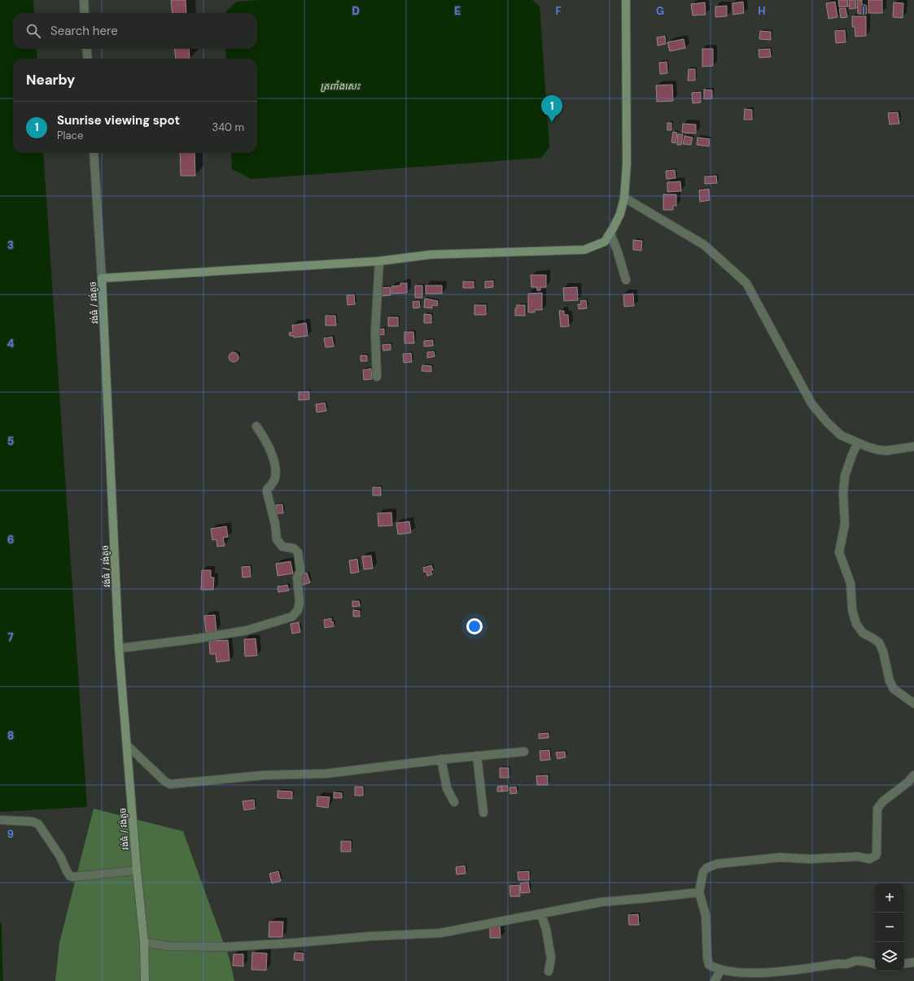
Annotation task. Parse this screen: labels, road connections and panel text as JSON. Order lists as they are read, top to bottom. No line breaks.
{"streets":{"main road":["វង់ធំ / វង់តូច"]},"water":["ត្រពាំងសេះ"],"page":{"search":"Search here","heading":"Nearby","pins":"1","list":[{"mark":"1","name":"Sunrise viewing spot","note":"Place","value":"340 m"}],"map_buttons":["+","−"]},"grid":{"columns":["D","E","F","G","H","I"],"rows":["3","4","5","6","7","8","9"]}}
